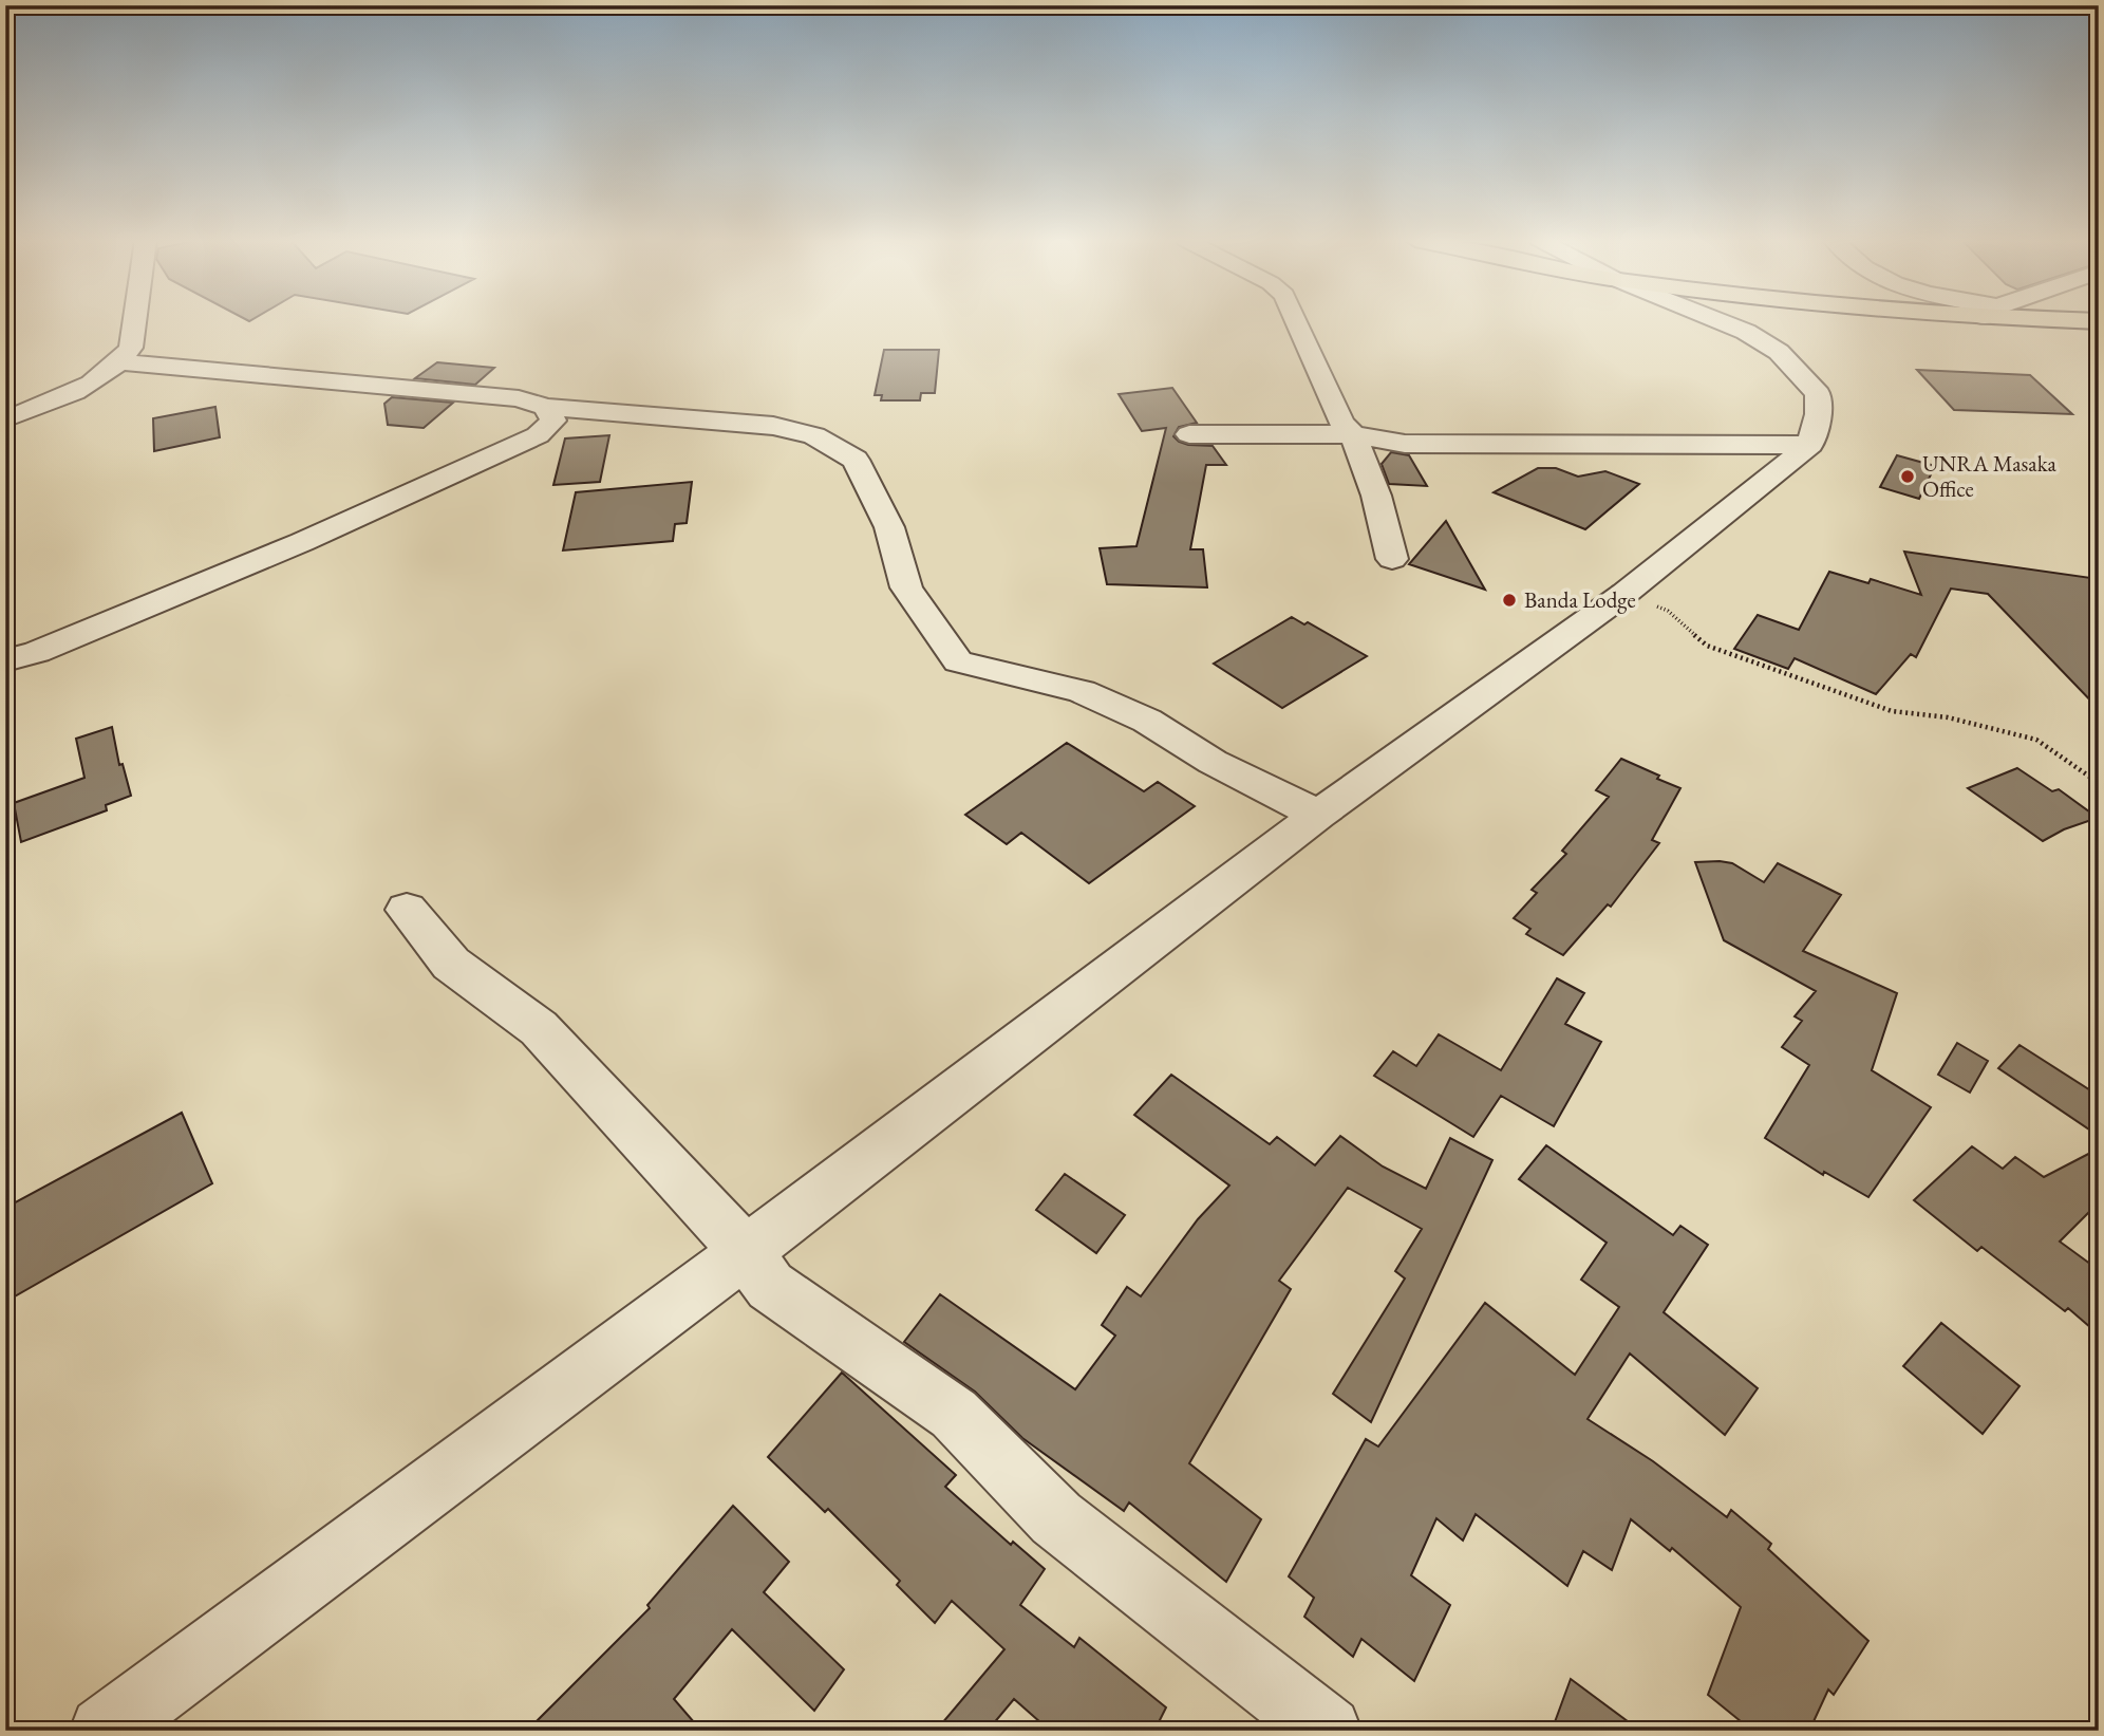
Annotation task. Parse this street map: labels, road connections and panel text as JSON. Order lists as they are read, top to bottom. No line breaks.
{"places":["UNRA Masaka Office","Banda Lodge"]}
